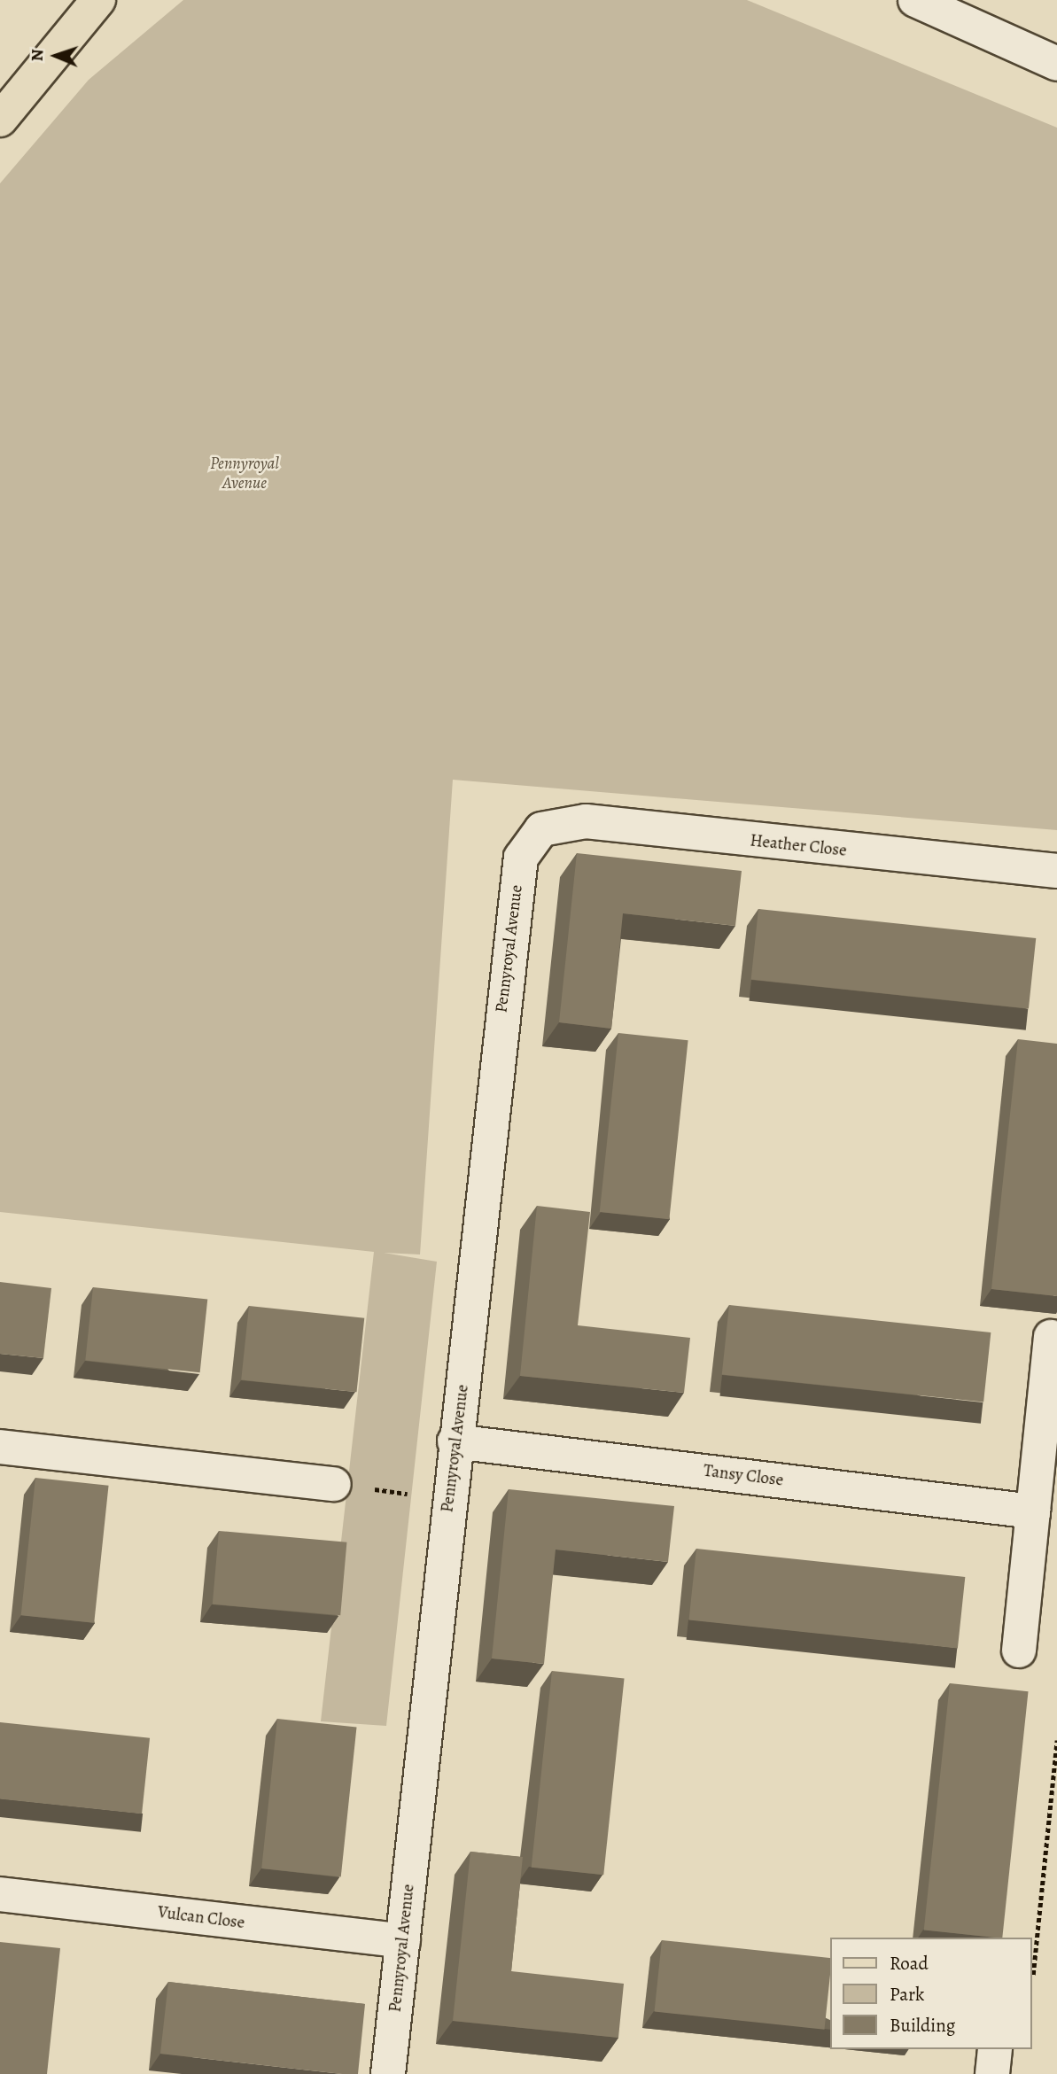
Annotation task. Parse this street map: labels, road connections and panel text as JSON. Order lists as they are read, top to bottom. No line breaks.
{"streets":{"street":["Heather Close","Pennyroyal Avenue","Tansy Close","Vulcan Close"]},"crossings":[["Heather Close","Pennyroyal Avenue"],["Pennyroyal Avenue","Tansy Close"],["Pennyroyal Avenue","Vulcan Close"]],"parks":["Pennyroyal Avenue"],"legend":["Road","Park","Building"],"north":"left"}
